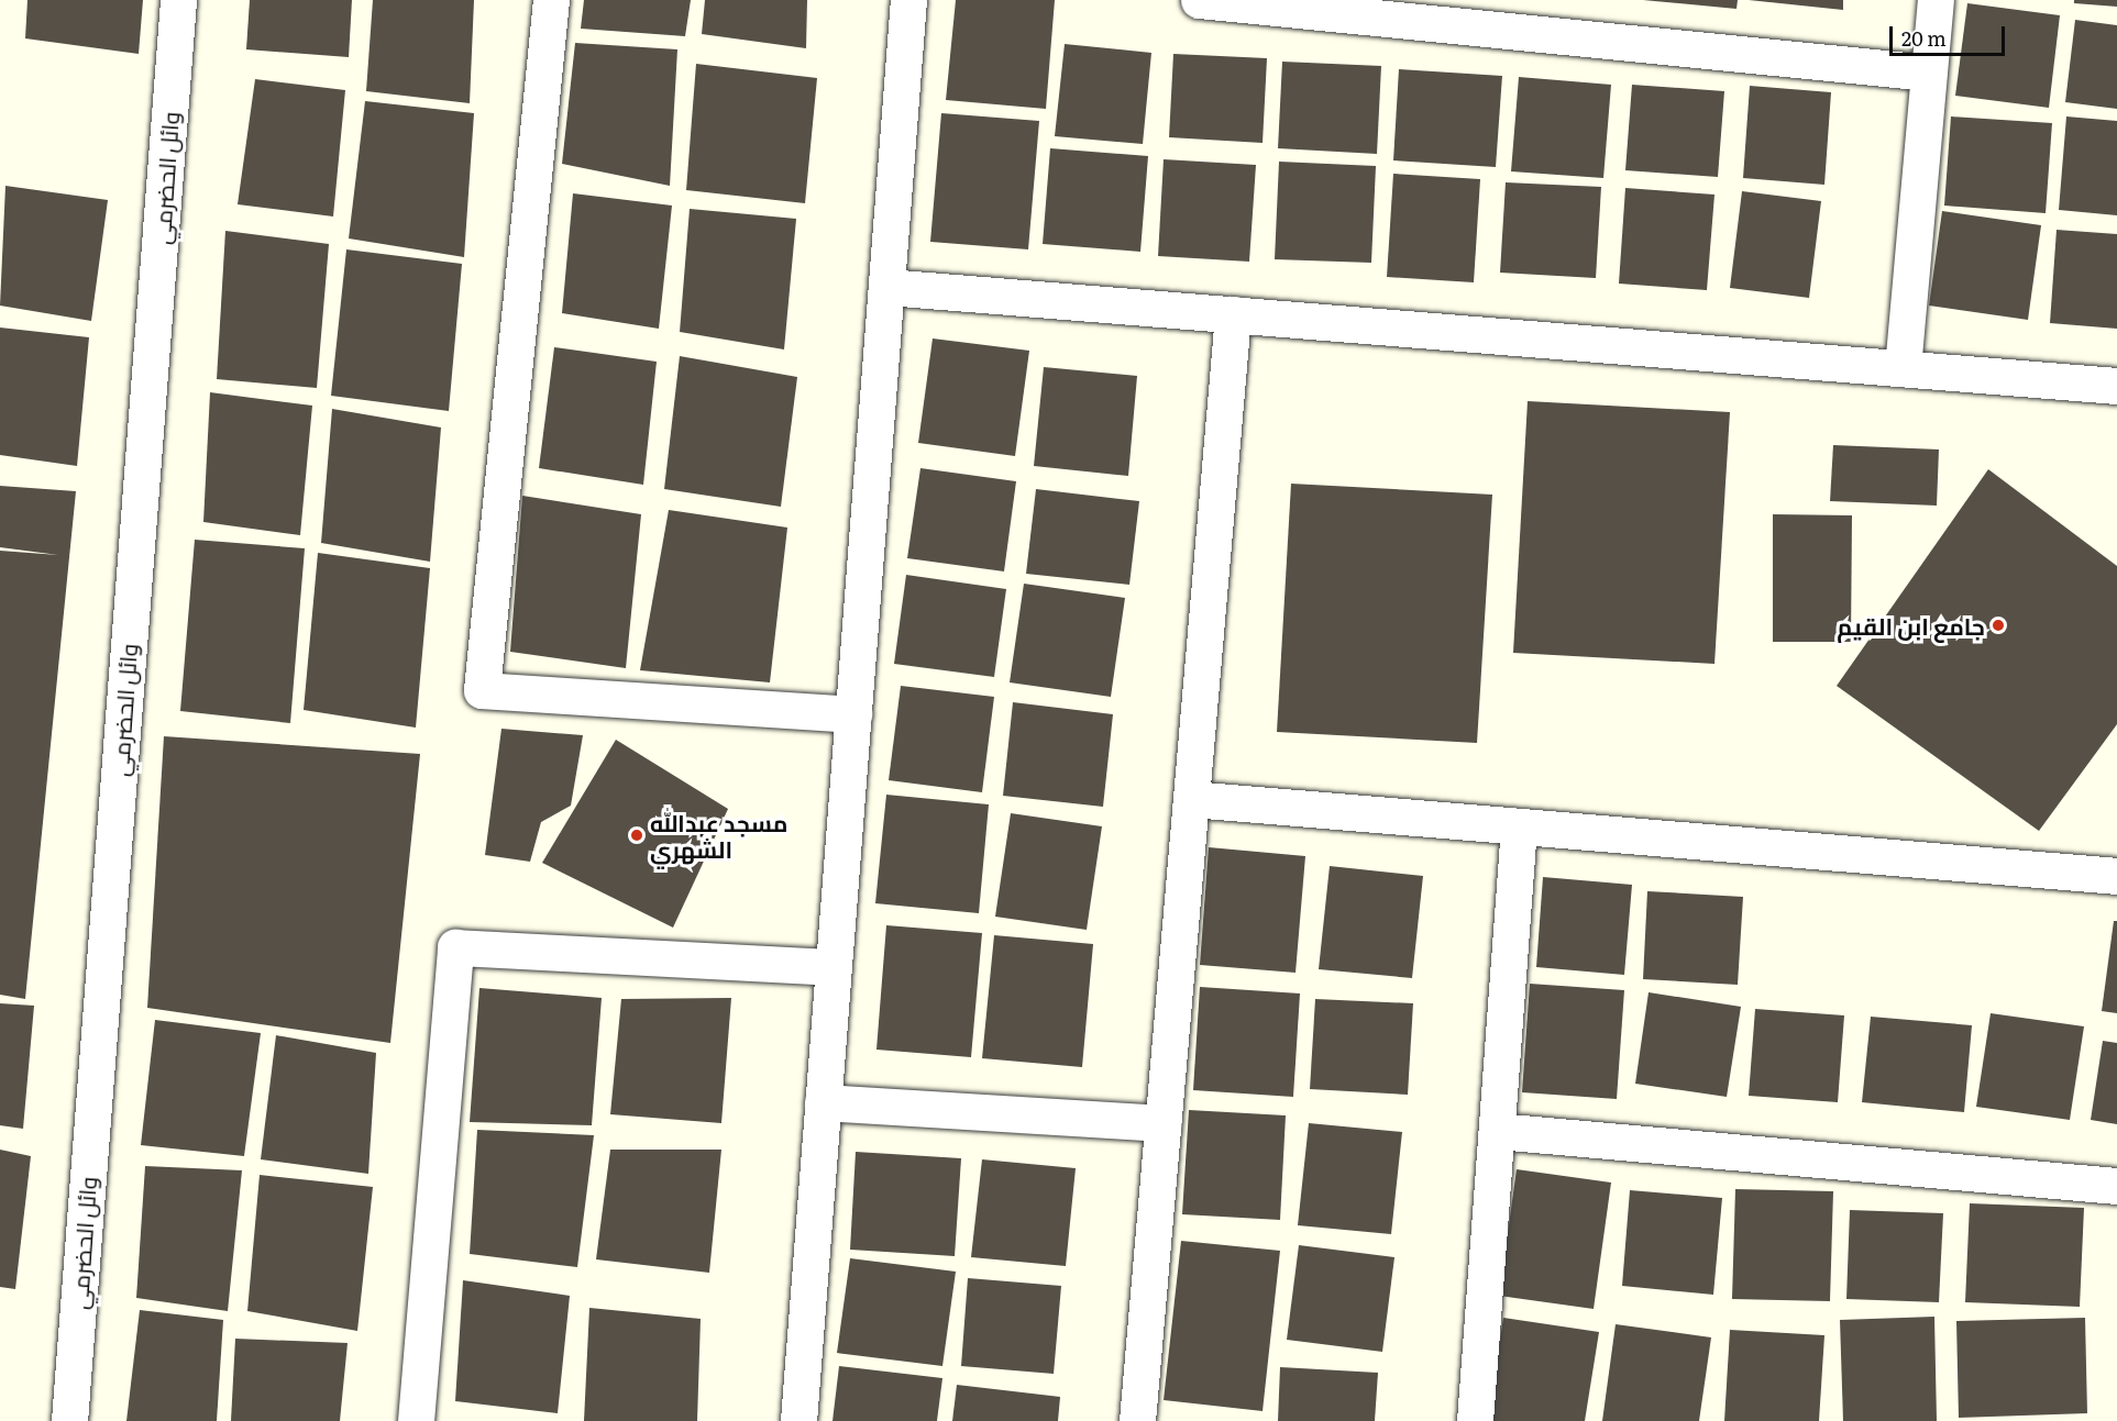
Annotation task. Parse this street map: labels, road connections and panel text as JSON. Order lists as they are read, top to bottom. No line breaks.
{"streets":{"street":["وائل الحضرمي"]},"places":["جامع ابن القيم","مسجد عبدالله الشهري"],"scale_bar":"20 m"}
